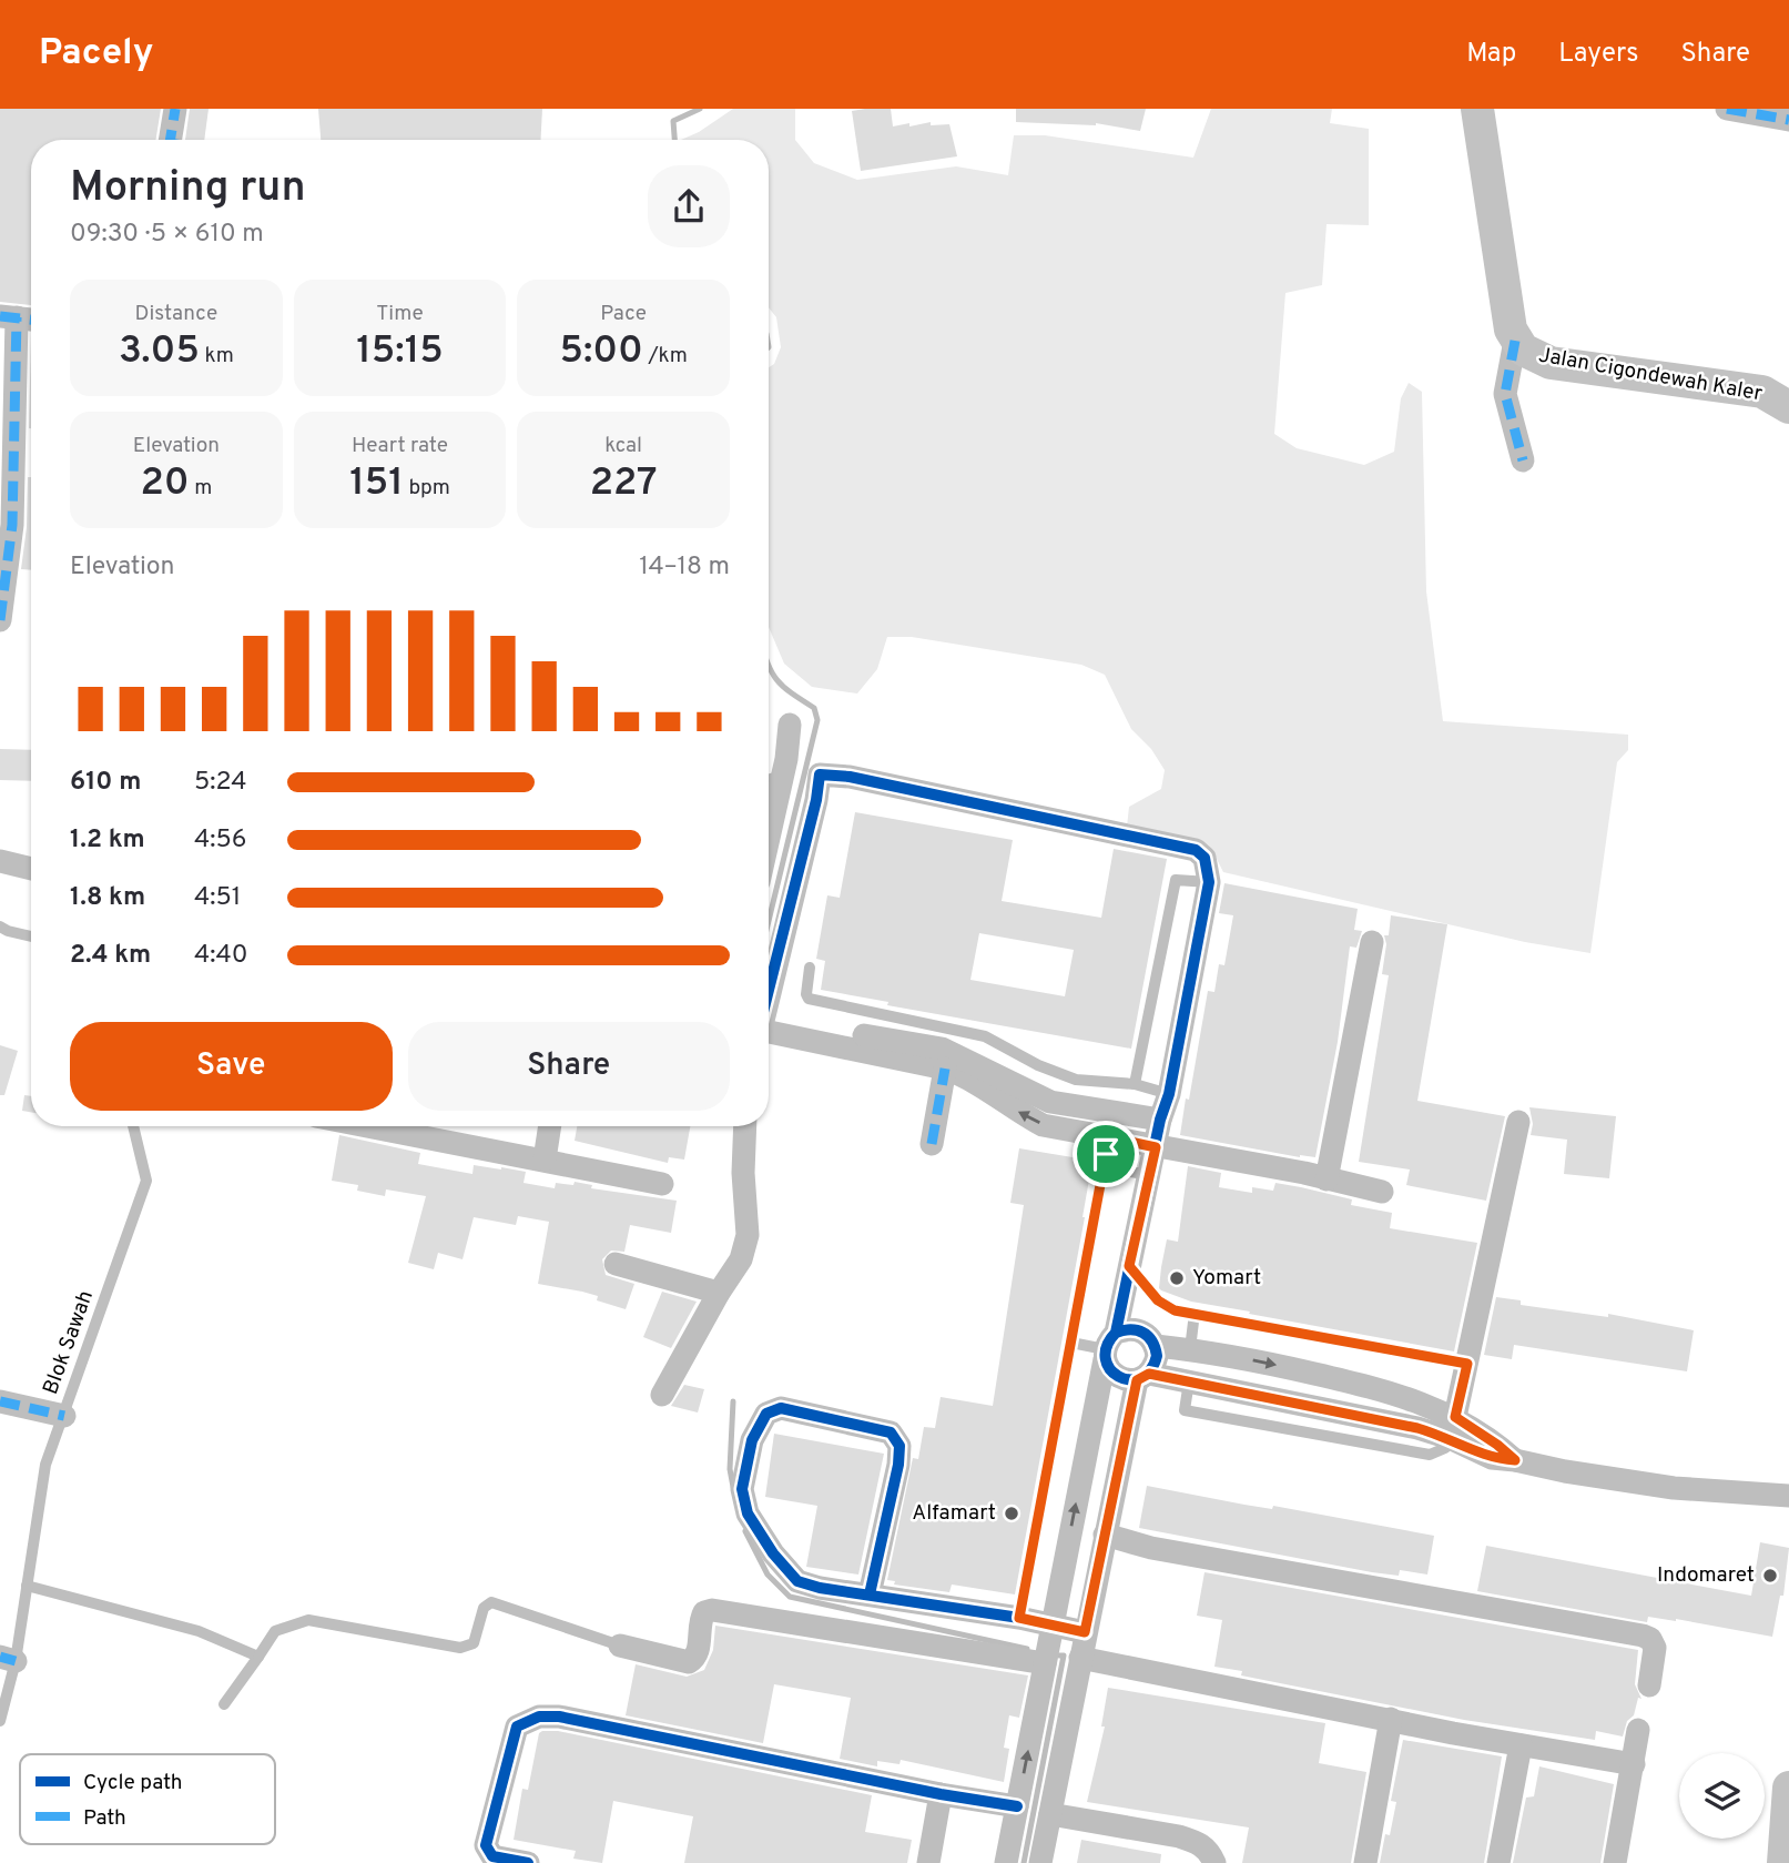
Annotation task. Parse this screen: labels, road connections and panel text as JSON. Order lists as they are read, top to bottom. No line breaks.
{"streets":{"main road":["Jalan Cigondewah Kaler"],"lane":["Blok Sawah"]},"places":["Yomart","Alfamart","Indomaret"],"legend":["Cycle path","Path"],"page":{"header":"Pacely","nav":["Map","Layers","Share"],"heading":["Morning run","09:30 · 5 × 610 m"],"stats":[["Distance","3.05 km"],["Time","15:15"],["Pace","5:00 /km"],["Elevation","20 m"],["Heart rate","151 bpm"],["kcal","227"]],"chart":["Elevation","14–18 m"],"list":[{"name":"610 m","note":"5:24"},{"name":"1.2 km","note":"4:56"},{"name":"1.8 km","note":"4:51"},{"name":"2.4 km","note":"4:40"}],"buttons":["Save","Share"]}}
